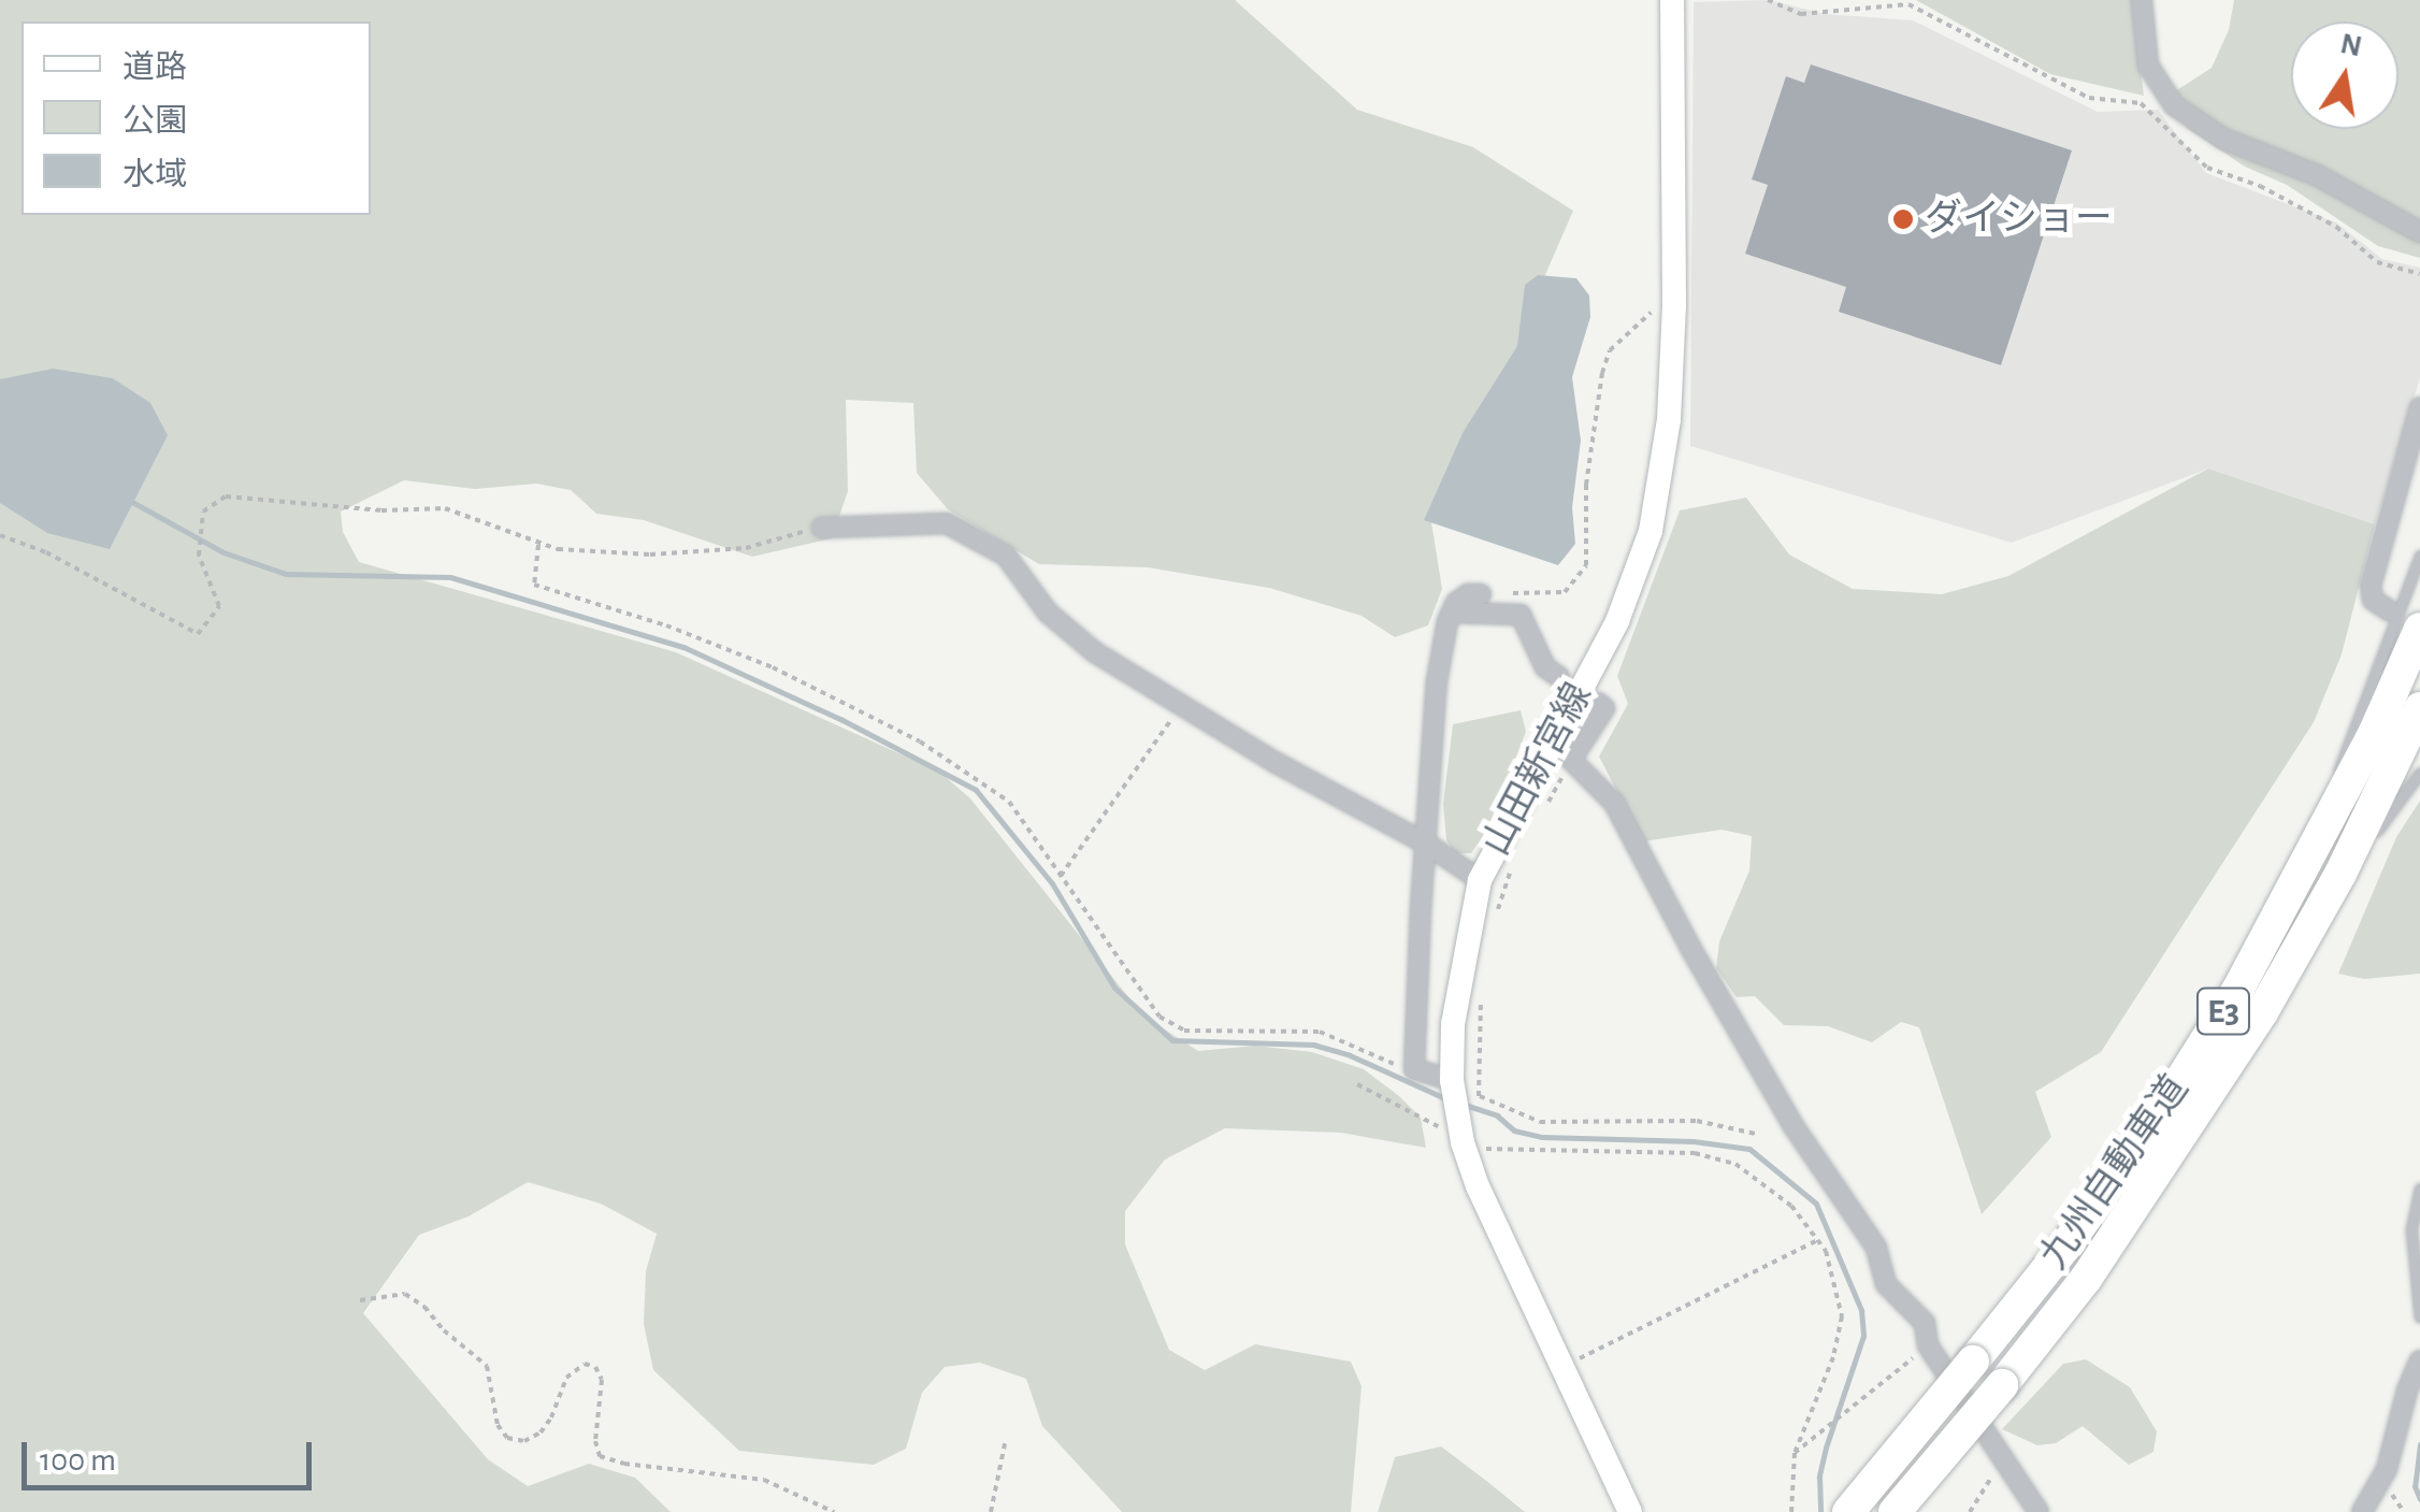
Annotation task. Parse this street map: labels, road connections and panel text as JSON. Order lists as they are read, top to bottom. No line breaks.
{"streets":{"highway":["E3","九州自動車道"],"main road":["山田新宮線"]},"places":["ダイショー"],"legend":["道路","公園","水域"],"scale_bar":"100 m","north":"top"}
